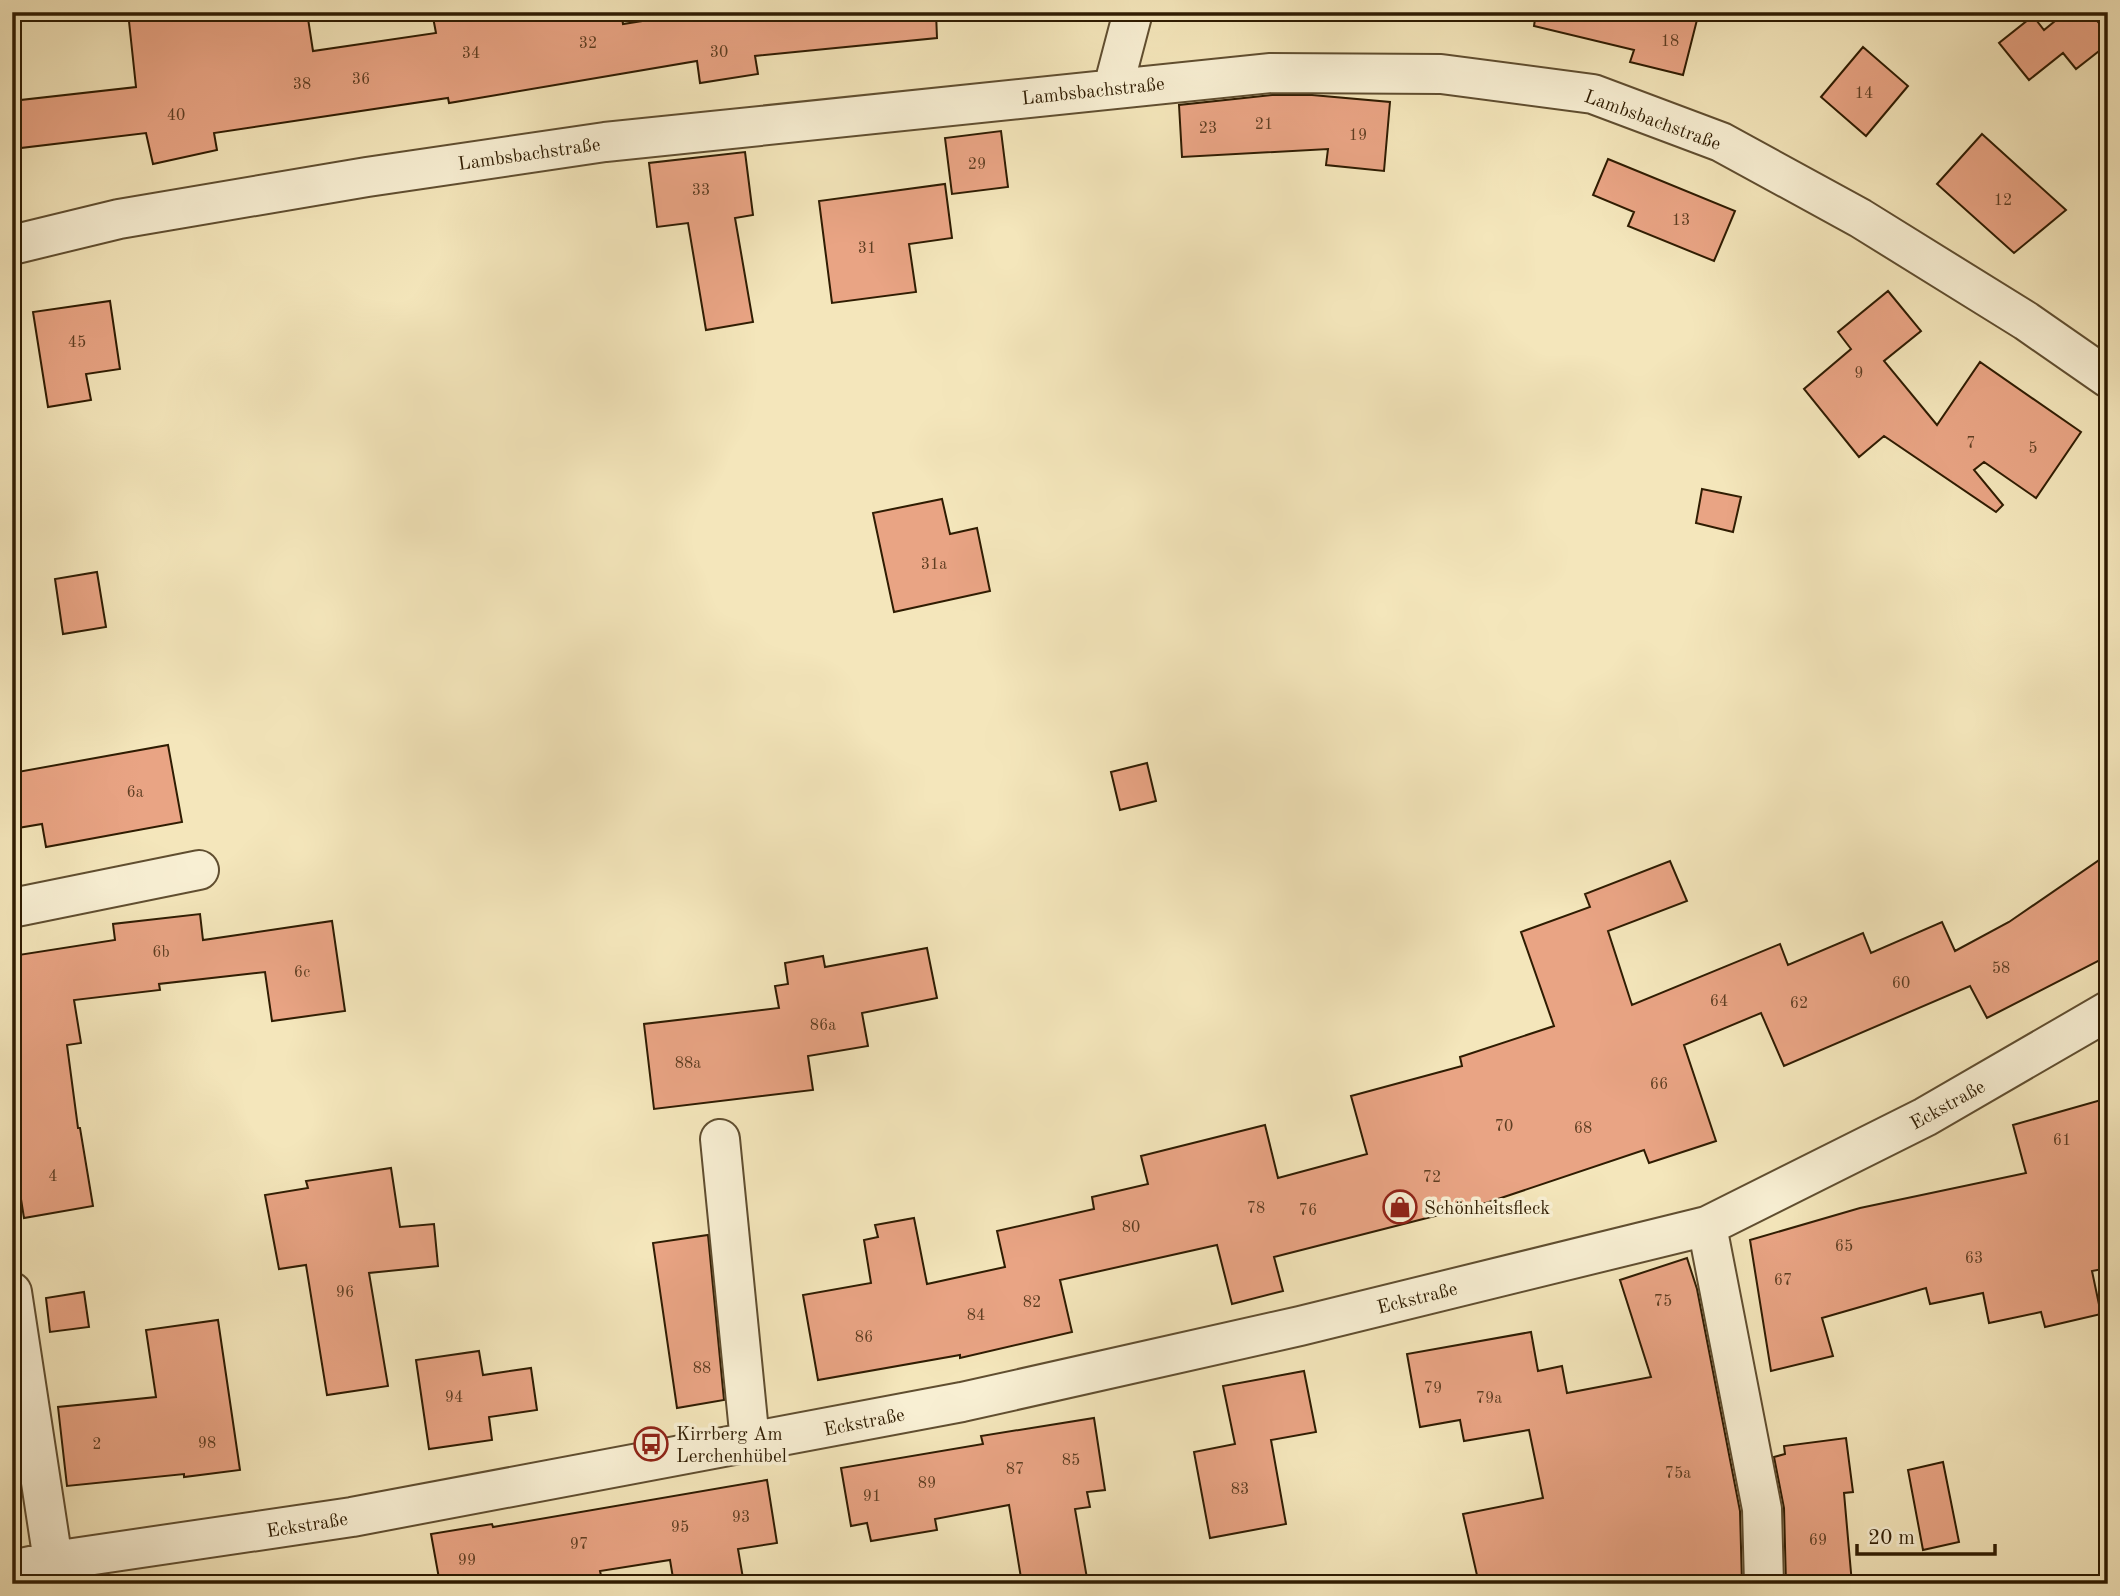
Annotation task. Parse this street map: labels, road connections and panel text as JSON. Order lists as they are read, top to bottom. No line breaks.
{"streets":{"street":["Lambsbachstraße","Eckstraße"]},"places":{"shop":["Schönheitsfleck"],"bus stop":["Kirrberg Am Lerchenhübel"]},"house_numbers":["18","32","30","34","36","38","14","40","21","23","19","29","33","12","13","31","45","9","7","5","31a","6a","6b","58","6c","60","64","62","86a","88a","66","70","68","61","4","72","78","76","80","65","63","67","96","75","82","84","86","88","79","94","79a","98","2","85","87","75a","89","83","91","93","95","69","97","99"],"scale_bar":"20 m"}
